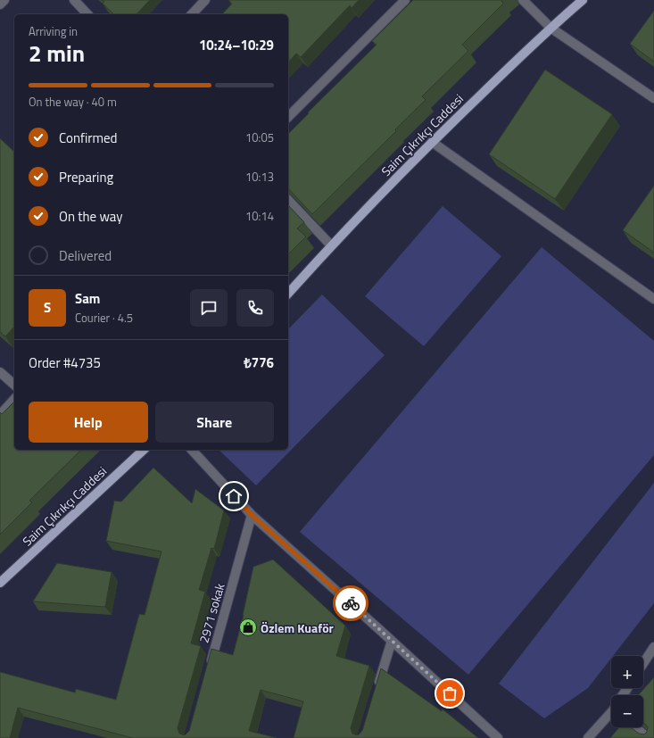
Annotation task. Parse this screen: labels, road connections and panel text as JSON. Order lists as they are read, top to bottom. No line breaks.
{"streets":{"main road":["Saim Çıkrıkçı Caddesi"],"street":["2971 sokak"]},"places":{"shop":["Özlem Kuaför"]},"page":{"heading":["2 min","Arriving in","10:24–10:29"],"panel":["Sam","Courier · 4.5","Order #4735","₺776"],"bar":"On the way · 40 m","list":[["Confirmed","10:05"],["Preparing","10:13"],["On the way","10:14"],"Delivered"],"round":"S","buttons":["Help","Share"],"map_buttons":["+","−"]}}
